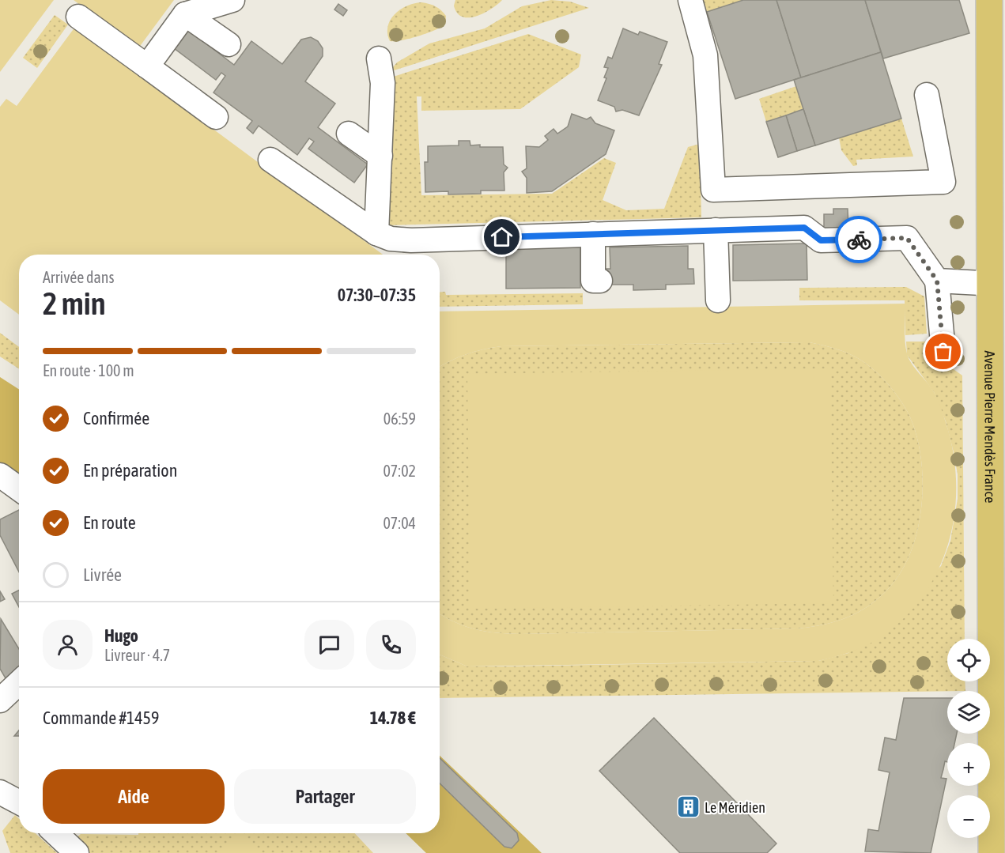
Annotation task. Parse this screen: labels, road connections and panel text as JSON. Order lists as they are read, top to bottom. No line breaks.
{"streets":{"main road":["Avenue Pierre Mendès France"]},"places":{"building":["Le Méridien"]},"page":{"heading":["2 min","Arrivée dans","07:30–07:35"],"panel":["Hugo","Livreur · 4.7","Commande #1459","14.78 €"],"bar":"En route · 100 m","list":[["Confirmée","06:59"],["En préparation","07:02"],["En route","07:04"],"Livrée"],"map_buttons":["+","−"],"buttons":["Aide","Partager"]}}
